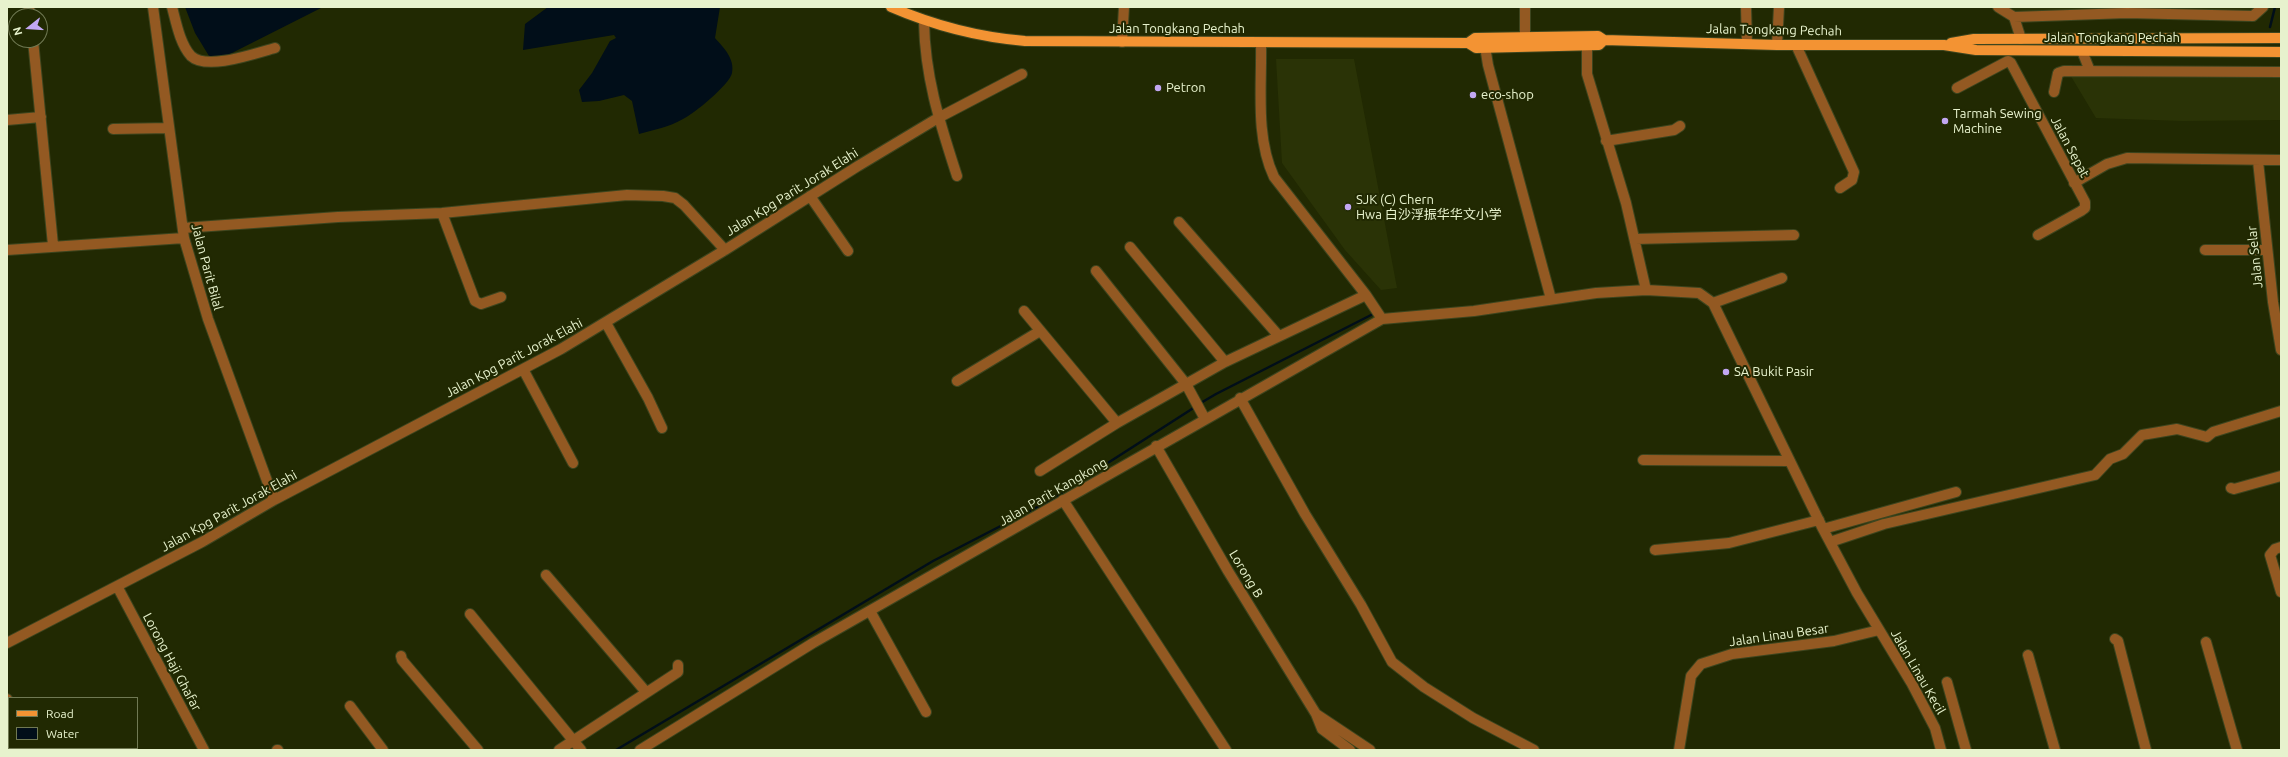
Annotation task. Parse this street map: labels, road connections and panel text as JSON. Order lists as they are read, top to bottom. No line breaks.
{"streets":{"main road":["Jalan Tongkang Pechah"],"street":["Jalan Sepat","Jalan Kpg Parit Jorak Elahi","Jalan Selar","Jalan Parit Bilal","Jalan Parit Kangkong","Lorong B","Jalan Linau Besar","Lorong Haji Ghafar","Jalan Linau Kecil"]},"crossings":[["Jalan Kpg Parit Jorak Elahi","Jalan Parit Bilal"],["Jalan Kpg Parit Jorak Elahi","Lorong Haji Ghafar"],["Jalan Parit Kangkong","Lorong B"],["Jalan Linau Besar","Jalan Linau Kecil"]],"places":["Petron","eco-shop","Tarmah Sewing Machine","SJK (C) Chern Hwa 白沙浮振华华文小学","SA Bukit Pasir"],"legend":["Road","Water"],"north":"left"}
